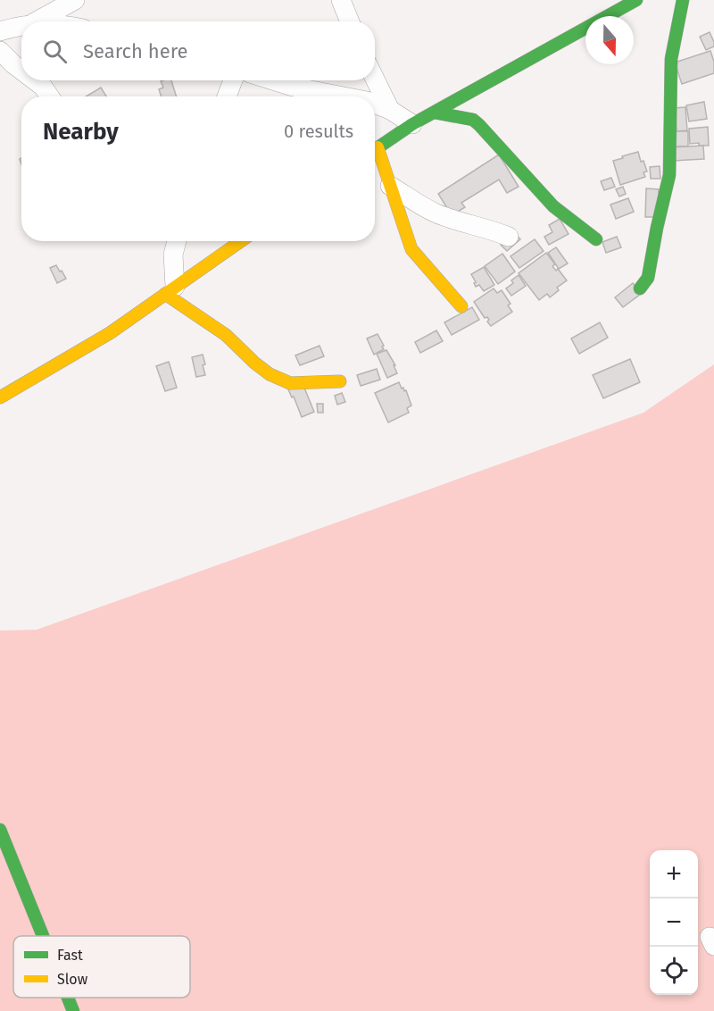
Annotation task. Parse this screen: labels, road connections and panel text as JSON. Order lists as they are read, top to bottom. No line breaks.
{"legend":["Fast","Slow"],"north":"bottom","page":{"search":"Search here","heading":["Nearby","0 results"],"map_buttons":["+","−"]}}
